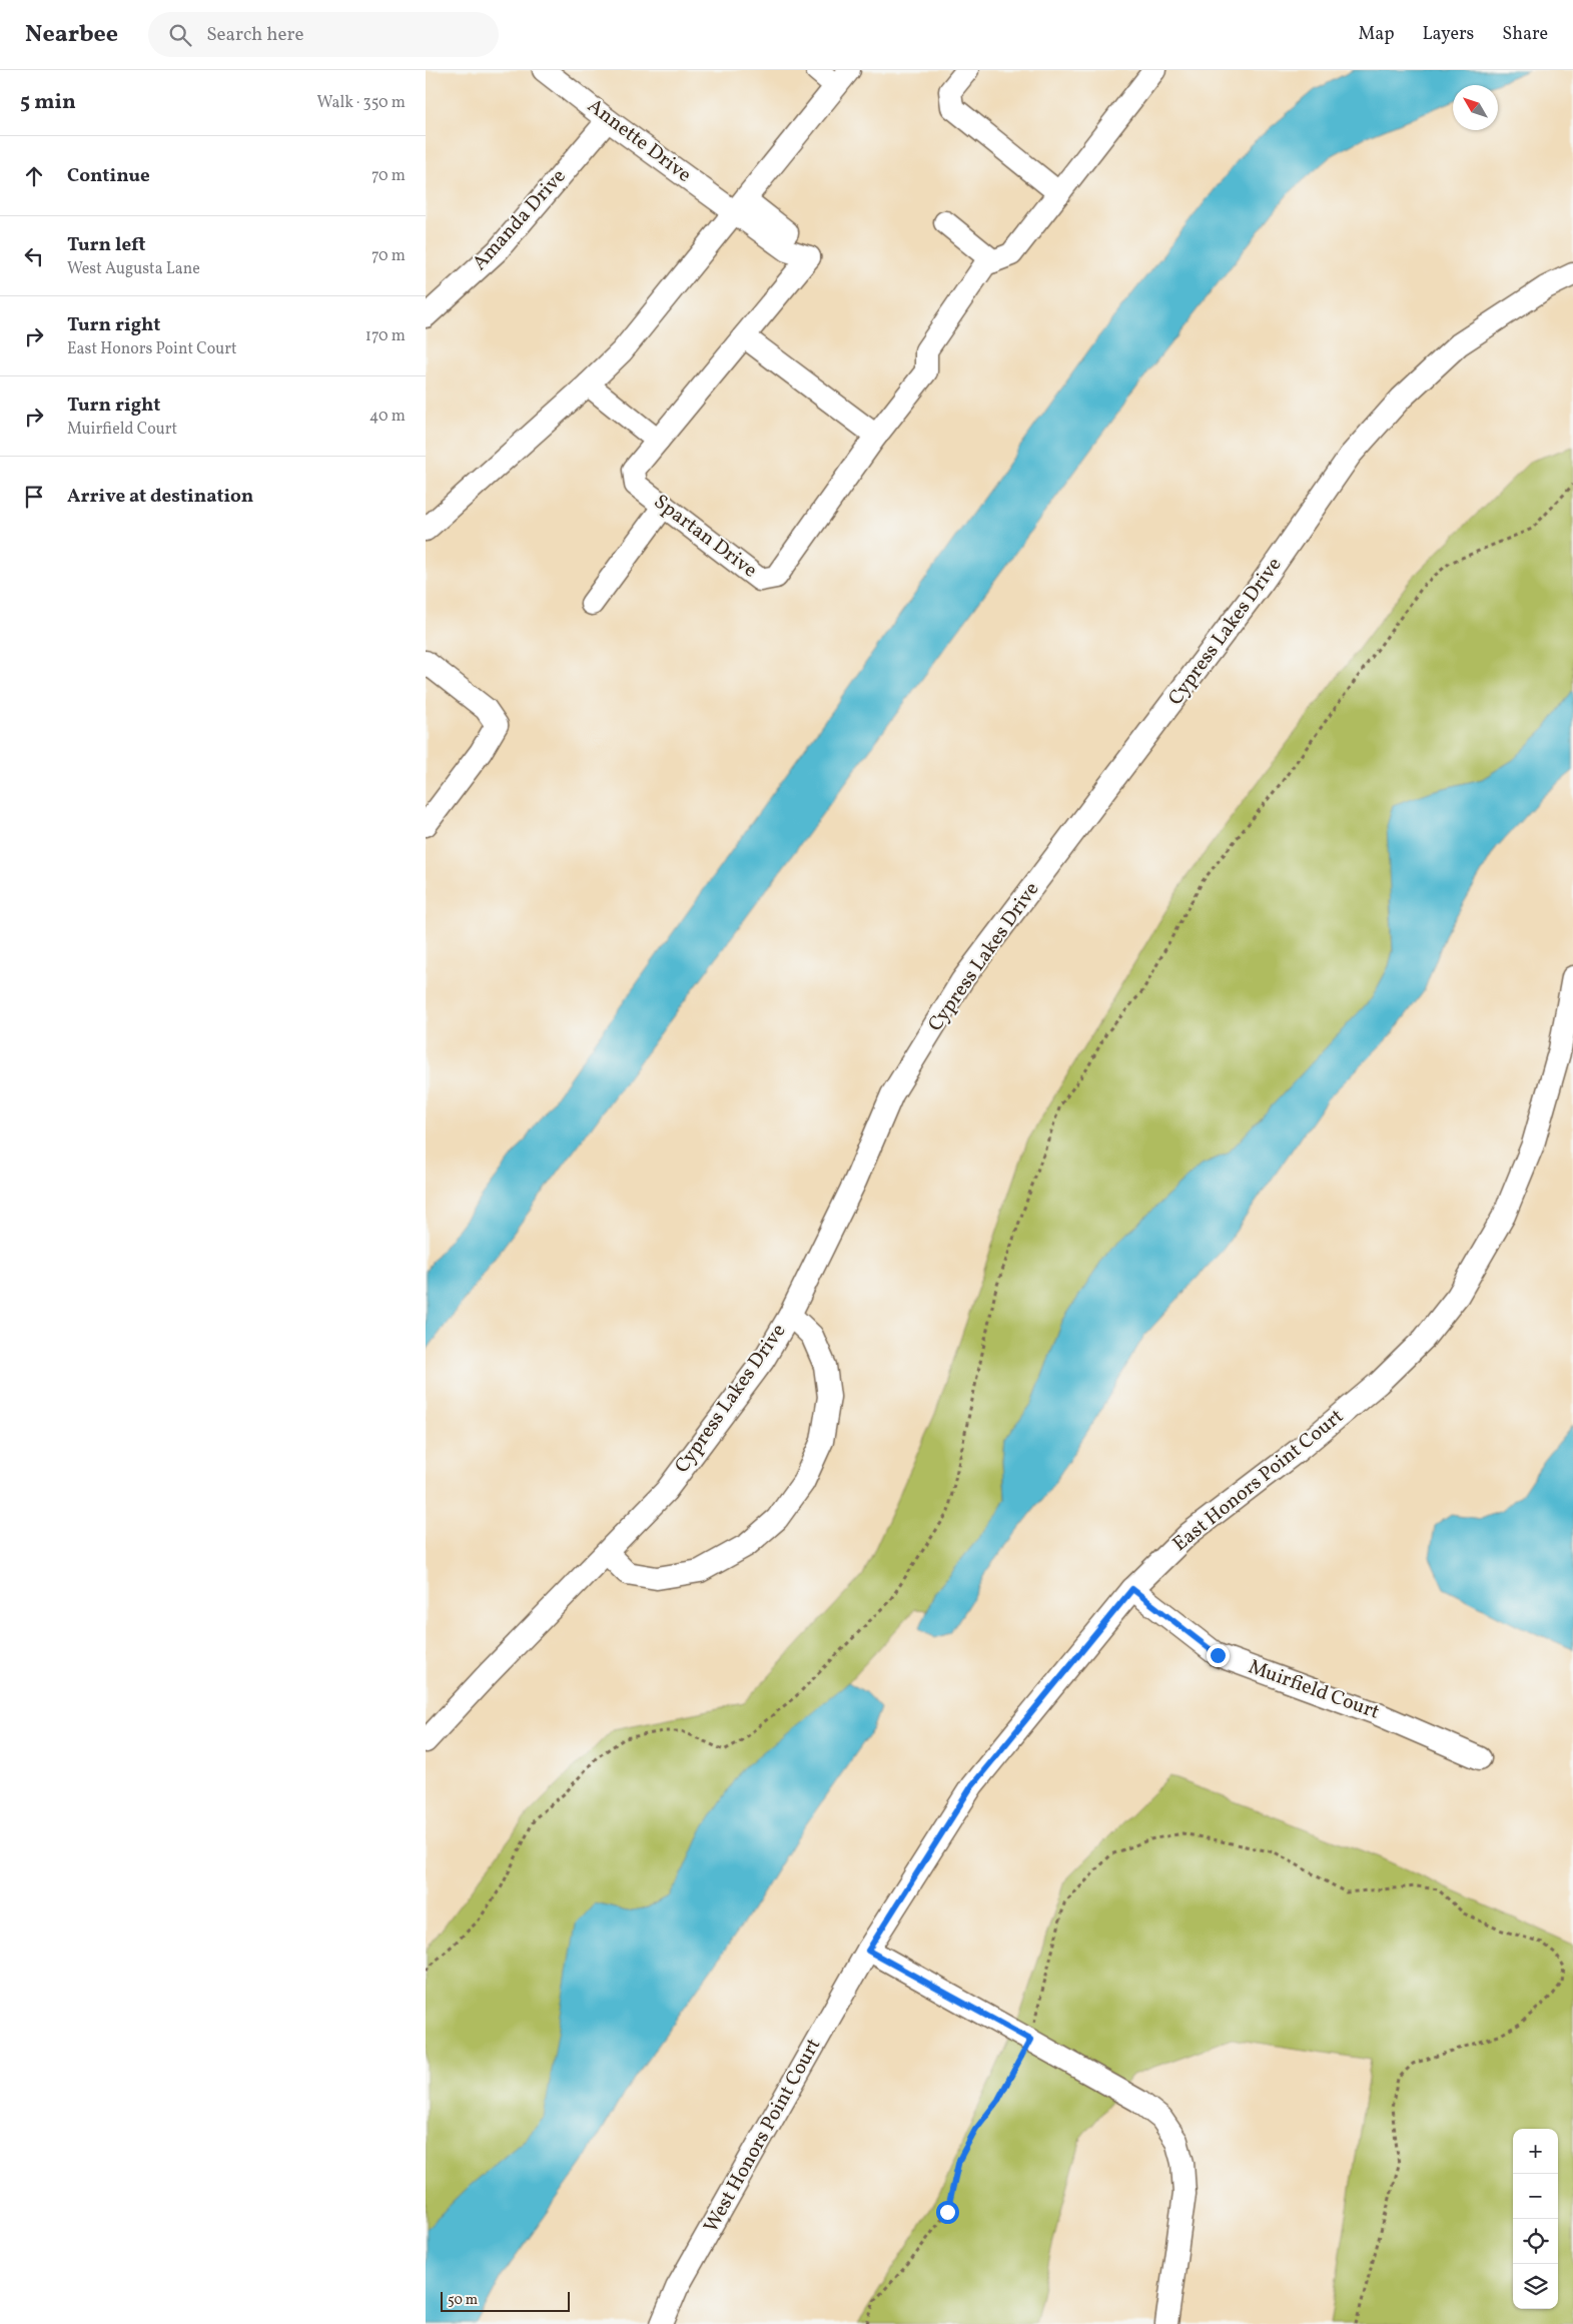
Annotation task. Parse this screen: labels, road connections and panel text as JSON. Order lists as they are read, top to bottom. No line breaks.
{"streets":{"street":["Annette Drive","Amanda Drive","Spartan Drive","Cypress Lakes Drive","East Honors Point Court","Muirfield Court","West Honors Point Court"]},"crossings":[["Annette Drive","Amanda Drive"],["Annette Drive","Spartan Drive"],["East Honors Point Court","Muirfield Court"],["East Honors Point Court","West Honors Point Court"]],"scale_bar":"50 m","north":"top left","page":{"header":"Nearbee","search":"Search here","nav":["Map","Layers","Share"],"heading":["5 min","Walk · 350 m"],"list":[["Continue","70 m"],["Turn left","West Augusta Lane","70 m"],["Turn right","East Honors Point Court","170 m"],["Turn right","Muirfield Court","40 m"],"Arrive at destination"],"map_buttons":["+","−"],"scale":"50 m"}}
